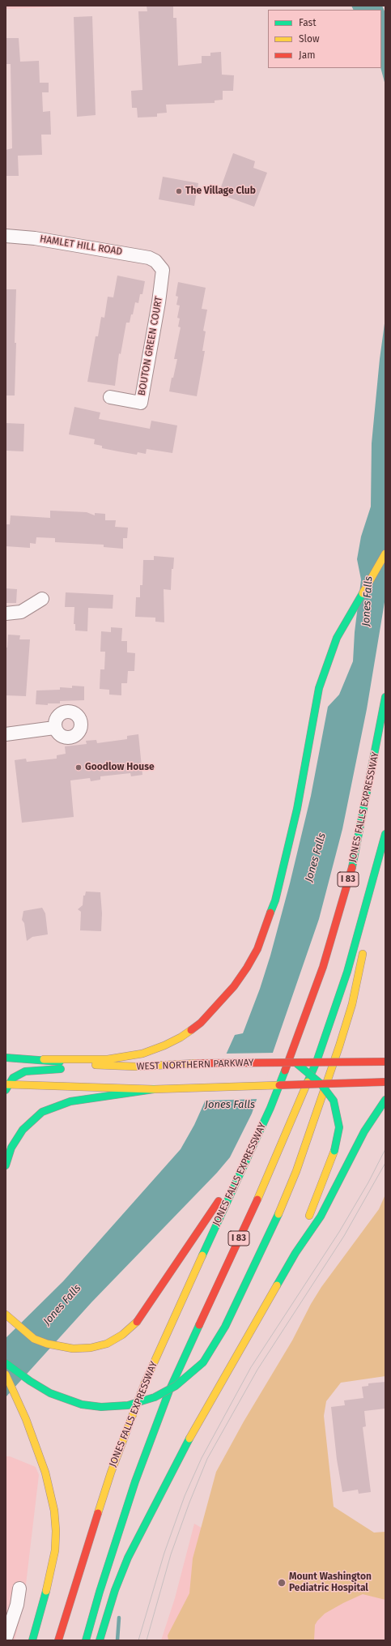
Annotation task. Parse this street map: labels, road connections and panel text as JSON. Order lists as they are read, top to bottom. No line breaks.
{"streets":{"main road":["JONES FALLS EXPRESSWAY","I 83","WEST NORTHERN PARKWAY"],"street":["HAMLET HILL ROAD","BOUTON GREEN COURT"]},"crossings":[["HAMLET HILL ROAD","BOUTON GREEN COURT"]],"water":["Jones Falls"],"places":["The Village Club","Goodlow House","Mount Washington Pediatric Hospital"],"legend":["Fast","Slow","Jam"]}
